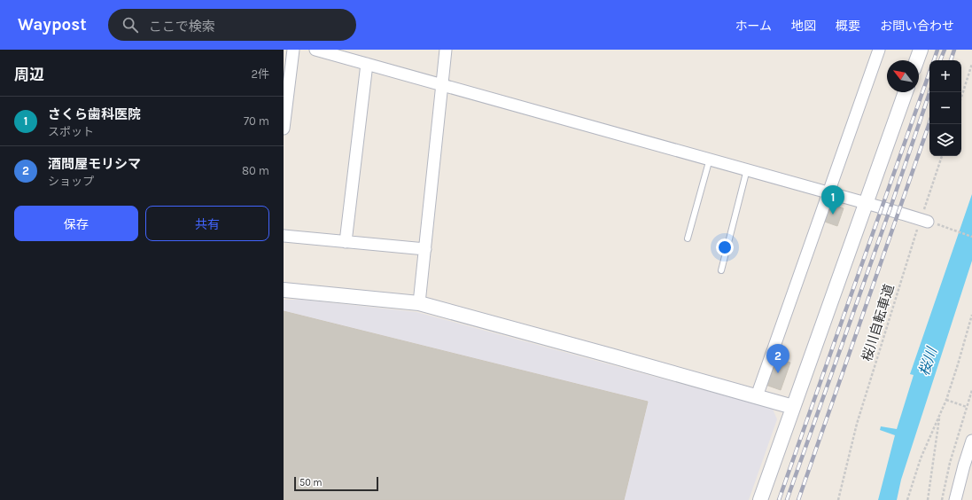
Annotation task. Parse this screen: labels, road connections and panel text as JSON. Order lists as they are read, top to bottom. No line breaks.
{"streets":{"path":["桜川自転車道"]},"water":["桜川"],"scale_bar":"50 m","north":"top left","page":{"header":"Waypost","search":"ここで検索","nav":["ホーム","地図","概要","お問い合わせ"],"heading":["周辺","2件"],"map_buttons":["+","−"],"list":[{"mark":"1","name":"さくら歯科医院","note":"スポット","value":"70 m"},{"mark":"2","name":"酒問屋モリシマ","note":"ショップ","value":"80 m"}],"pins":["1","2"],"buttons":["保存","共有"],"scale":"50 m"}}
